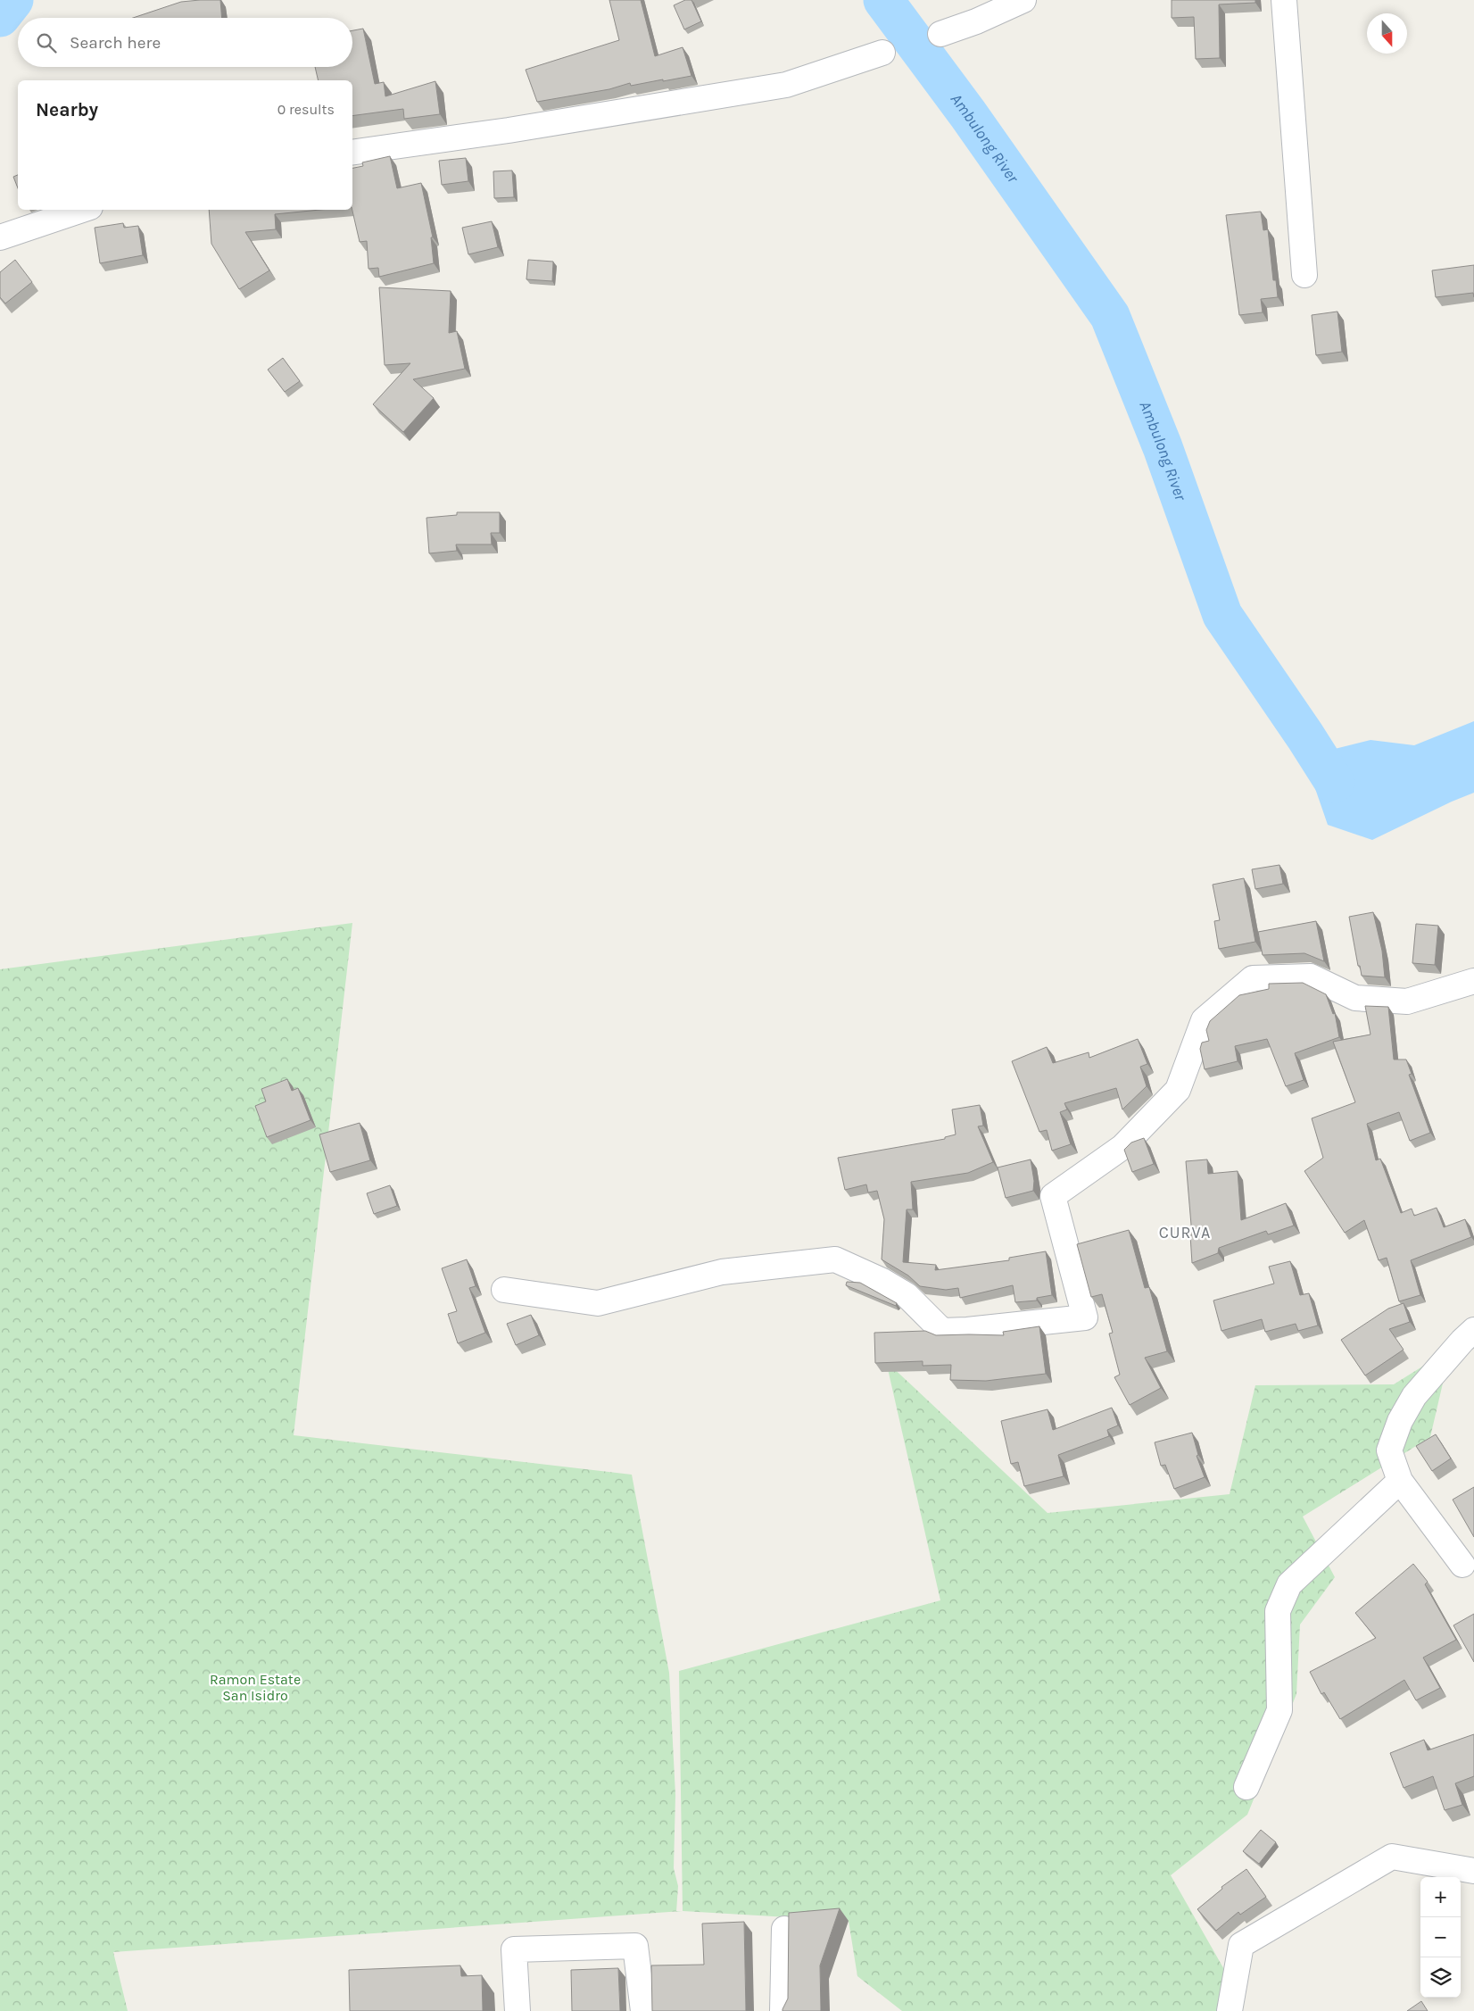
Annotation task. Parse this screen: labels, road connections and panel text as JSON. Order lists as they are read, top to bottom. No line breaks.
{"districts":["CURVA"],"water":["Ambulong River"],"parks":["Ramon Estate San Isidro"],"north":"bottom","page":{"search":"Search here","heading":["Nearby","0 results"],"map_buttons":["+","−"]}}
